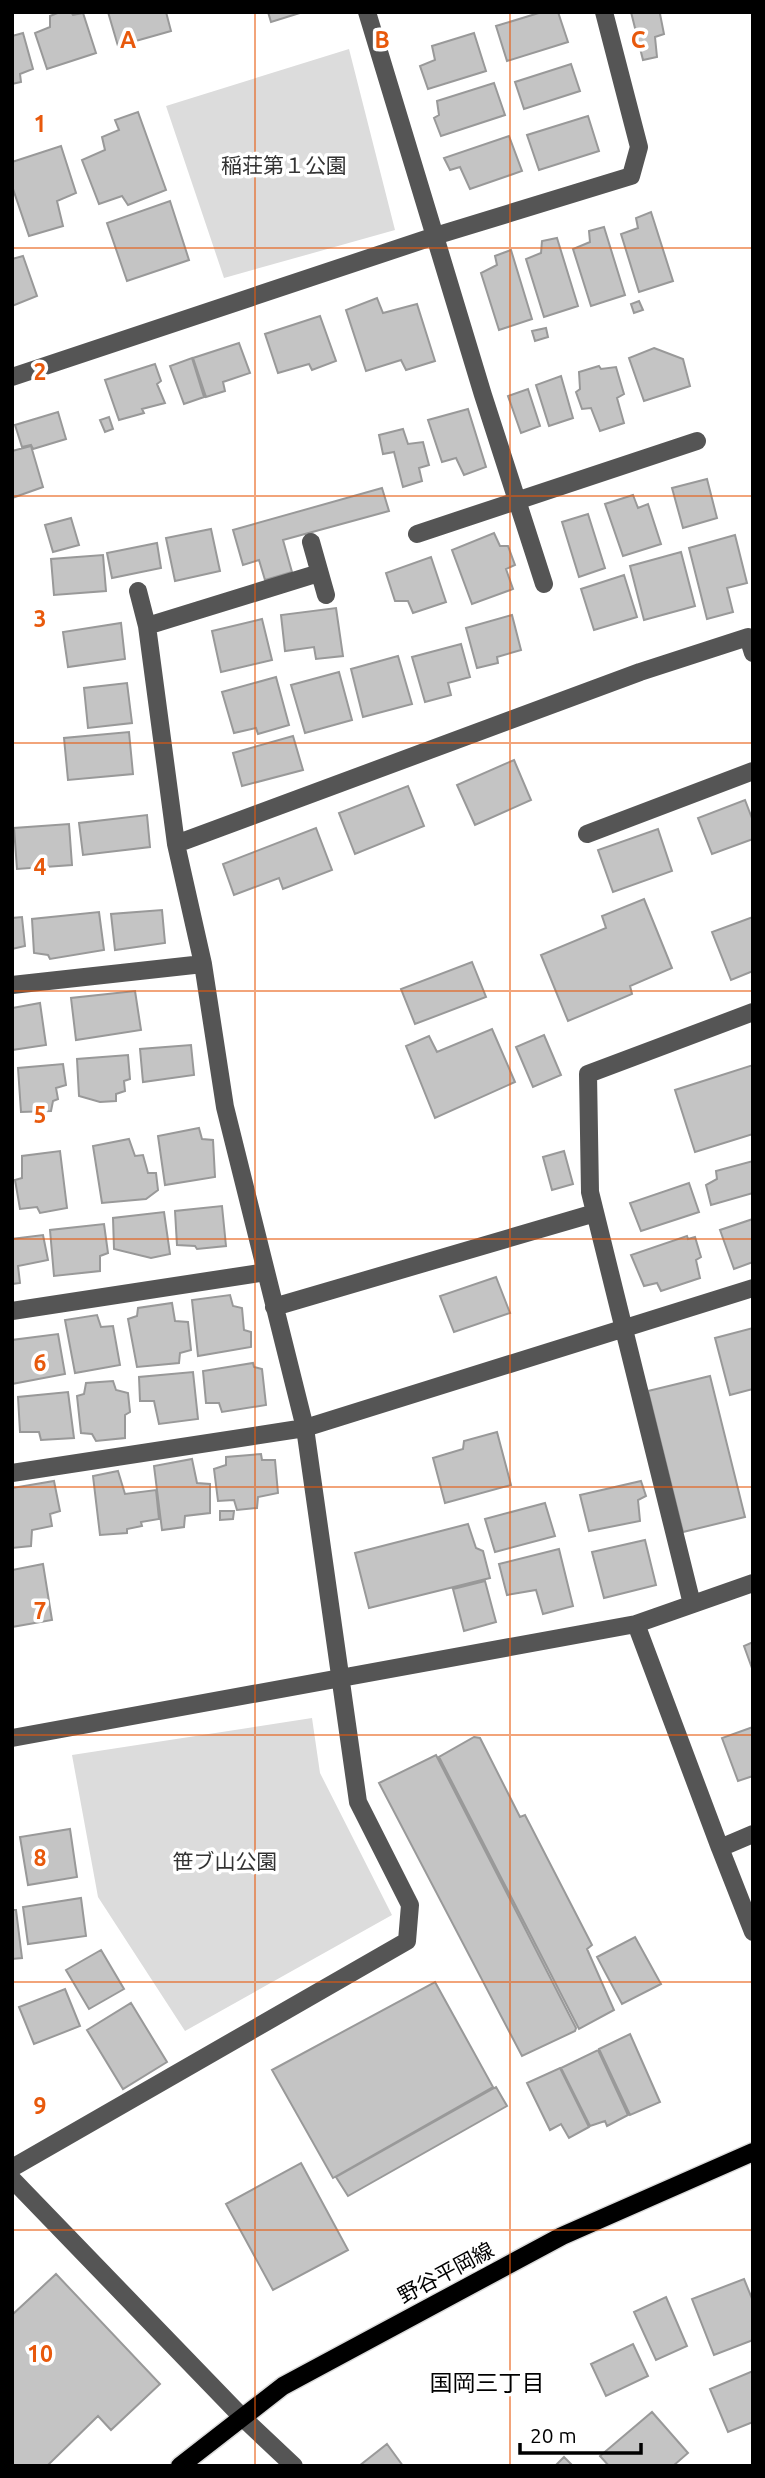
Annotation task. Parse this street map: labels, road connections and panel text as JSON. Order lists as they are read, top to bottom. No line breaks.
{"streets":{"main road":["野谷平岡線"]},"districts":["国岡三丁目"],"parks":["稲荘第１公園","笹ブ山公園"],"scale_bar":"20 m","grid":{"columns":["A","B","C"],"rows":["1","2","3","4","5","6","7","8","9","10"]}}
